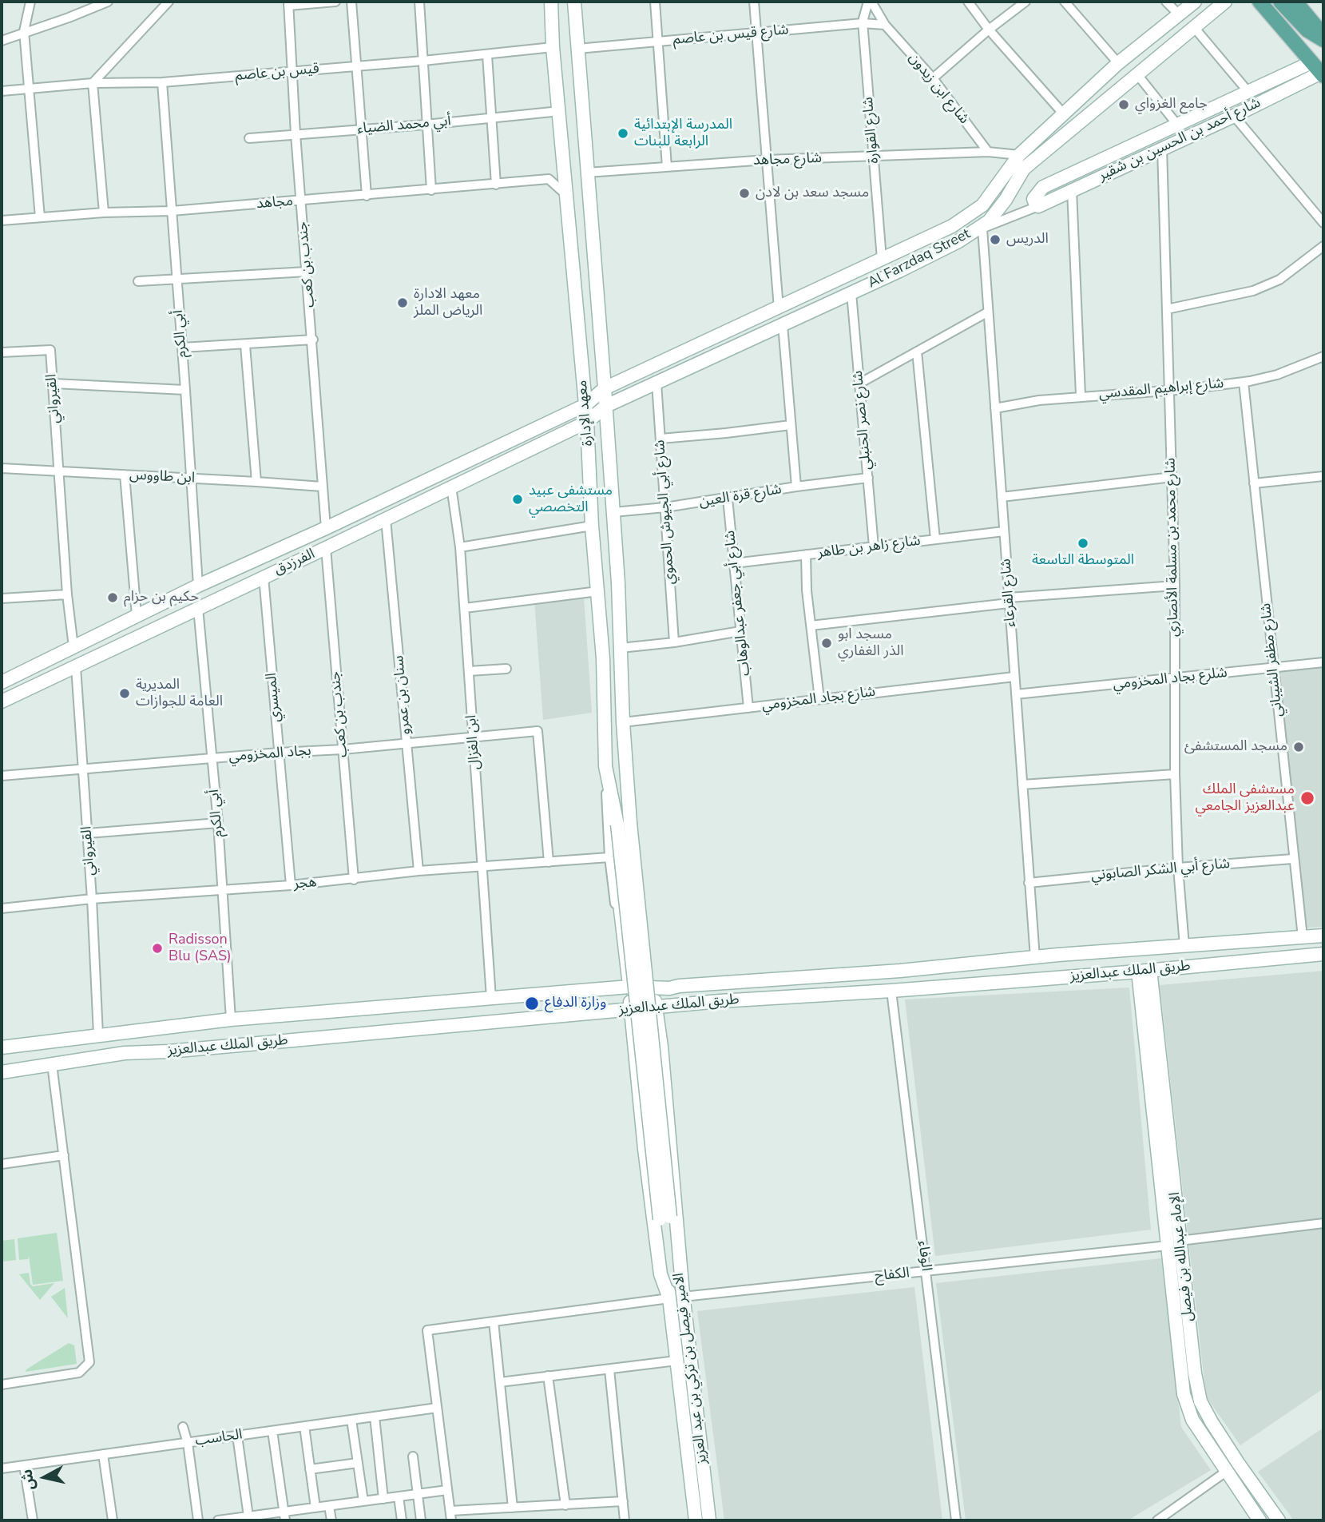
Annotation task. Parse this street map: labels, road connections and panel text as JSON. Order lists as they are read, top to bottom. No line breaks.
{"streets":{"main road":["شارع أحمد بن الحسين بن شقير","Al Farzdaq Street","معهد الإدارة","الفرزدق","طريق الملك عبدالعزيز","الإمام عبدالله بن فيصل","الامير فيصل بن تركي بن عبد العزيز"],"street":["شارع قيس بن عاصم","قيس بن عاصم","شارع ابن زيدون","أبي محمد الضياء","شارع القوارة","شارع مجاهد","مجاهد","جندب بن كعب","أبي الكرم","شارع إبراهيم المقدسي","القيرواني","شارع نصر الحنبلي","ابن طاووس","شارع قرة العين","شارع أبي الجيوش الحموي","شارع زاهر بن طاهر","شارع محمد بن مسلمة الأنصاري","شارع القرعاء","شارع أبي جعفر عبدالوهاب","شارع مظفر الشيباني","شلرع بجاد المخزومي","سنان بن عمرو","الميسري","شارع بجاد المخزومي","ابن الغزال","بجاد المخزومي","شارع أبي الشكر الصابوني","هجر","الوفاء","الكفاح","الحاسب"]},"crossings":[["شارع قيس بن عاصم","شارع ابن زيدون"],["شارع قيس بن عاصم","شارع القوارة"],["شارع قيس بن عاصم","معهد الإدارة"],["قيس بن عاصم","جندب بن كعب"],["قيس بن عاصم","أبي الكرم"],["قيس بن عاصم","معهد الإدارة"],["شارع ابن زيدون","شارع القوارة"],["شارع ابن زيدون","شارع مجاهد"],["أبي محمد الضياء","جندب بن كعب"],["أبي محمد الضياء","معهد الإدارة"],["شارع القوارة","شارع مجاهد"],["شارع القوارة","Al Farzdaq Street"],["شارع أحمد بن الحسين بن شقير","Al Farzdaq Street"],["شارع أحمد بن الحسين بن شقير","شارع محمد بن مسلمة الأنصاري"],["شارع أحمد بن الحسين بن شقير","شارع القرعاء"],["شارع مجاهد","معهد الإدارة"],["مجاهد","جندب بن كعب"],["مجاهد","أبي الكرم"],["Al Farzdaq Street","معهد الإدارة"],["Al Farzdaq Street","شارع نصر الحنبلي"],["Al Farzdaq Street","شارع أبي الجيوش الحموي"],["Al Farzdaq Street","الفرزدق"],["Al Farzdaq Street","شارع القرعاء"],["جندب بن كعب","ابن طاووس"],["جندب بن كعب","الفرزدق"],["جندب بن كعب","بجاد المخزومي"],["جندب بن كعب","هجر"],["أبي الكرم","ابن طاووس"],["أبي الكرم","الفرزدق"],["أبي الكرم","بجاد المخزومي"],["أبي الكرم","هجر"],["أبي الكرم","طريق الملك عبدالعزيز"],["شارع إبراهيم المقدسي","شارع محمد بن مسلمة الأنصاري"],["شارع إبراهيم المقدسي","شارع القرعاء"],["شارع إبراهيم المقدسي","شارع مظفر الشيباني"],["القيرواني","ابن طاووس"],["القيرواني","الفرزدق"],["القيرواني","بجاد المخزومي"],["القيرواني","هجر"],["القيرواني","طريق الملك عبدالعزيز"],["معهد الإدارة","شارع قرة العين"],["معهد الإدارة","الفرزدق"],["معهد الإدارة","شارع بجاد المخزومي"],["شارع نصر الحنبلي","شارع قرة العين"],["شارع نصر الحنبلي","شارع زاهر بن طاهر"],["شارع قرة العين","شارع أبي الجيوش الحموي"],["شارع قرة العين","شارع أبي جعفر عبدالوهاب"],["شارع زاهر بن طاهر","شارع القرعاء"],["شارع زاهر بن طاهر","شارع أبي جعفر عبدالوهاب"],["شارع محمد بن مسلمة الأنصاري","شلرع بجاد المخزومي"],["شارع محمد بن مسلمة الأنصاري","شارع أبي الشكر الصابوني"],["شارع محمد بن مسلمة الأنصاري","طريق الملك عبدالعزيز"],["الفرزدق","سنان بن عمرو"],["الفرزدق","الميسري"],["الفرزدق","ابن الغزال"],["شارع القرعاء","شلرع بجاد المخزومي"],["شارع القرعاء","شارع بجاد المخزومي"],["شارع القرعاء","شارع أبي الشكر الصابوني"],["شارع القرعاء","طريق الملك عبدالعزيز"],["شارع أبي جعفر عبدالوهاب","شارع بجاد المخزومي"],["شارع مظفر الشيباني","شلرع بجاد المخزومي"],["شارع مظفر الشيباني","شارع أبي الشكر الصابوني"],["شارع مظفر الشيباني","طريق الملك عبدالعزيز"],["سنان بن عمرو","بجاد المخزومي"],["سنان بن عمرو","هجر"],["الميسري","بجاد المخزومي"],["الميسري","هجر"],["ابن الغزال","بجاد المخزومي"],["ابن الغزال","هجر"],["ابن الغزال","طريق الملك عبدالعزيز"],["بجاد المخزومي","هجر"],["طريق الملك عبدالعزيز","الوفاء"],["طريق الملك عبدالعزيز","الإمام عبدالله بن فيصل"],["الوفاء","الكفاح"],["الإمام عبدالله بن فيصل","الكفاح"],["الكفاح","الامير فيصل بن تركي بن عبد العزيز"]],"places":["جامع الغزواي","المدرسة الإبتدائية الرابعة للبنات","مسجد سعد بن لادن","الدريس","معهد الادارة الرياض الملز","مستشفى عبيد التخصصي","المتوسطة التاسعة","حكيم بن حزام","مسجد ابو الذر الغفاري","المديرية العامة للجوازات","مسجد المستشفئ","مستشفى الملك عبدالعزيز الجامعي","Radisson Blu (SAS)","وزارة الدفاع"],"north":"left"}
